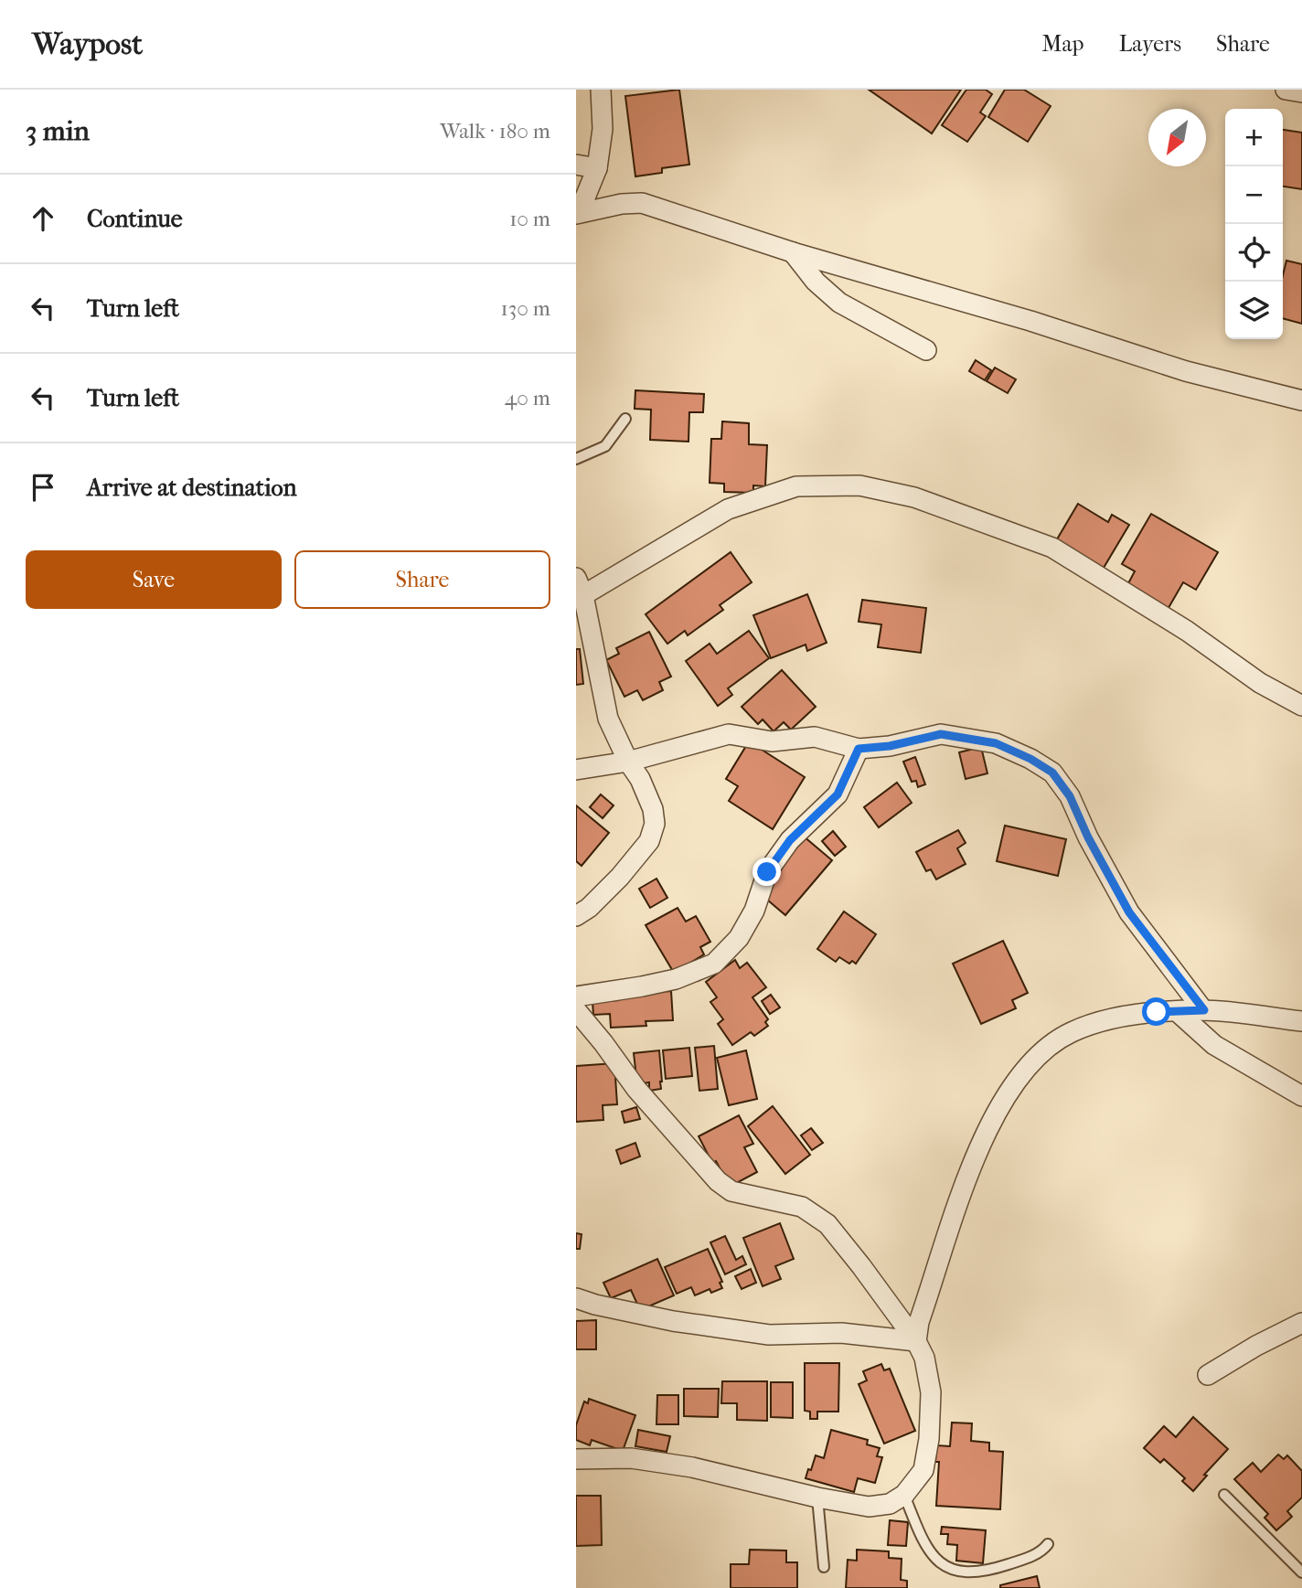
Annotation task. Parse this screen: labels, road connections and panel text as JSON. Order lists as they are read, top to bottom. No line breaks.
{"north":"bottom left","page":{"header":"Waypost","nav":["Map","Layers","Share"],"heading":["3 min","Walk · 180 m"],"map_buttons":["+","−"],"list":[["Continue","10 m"],["Turn left","130 m"],["Turn left","40 m"],"Arrive at destination"],"buttons":["Save","Share"]}}
